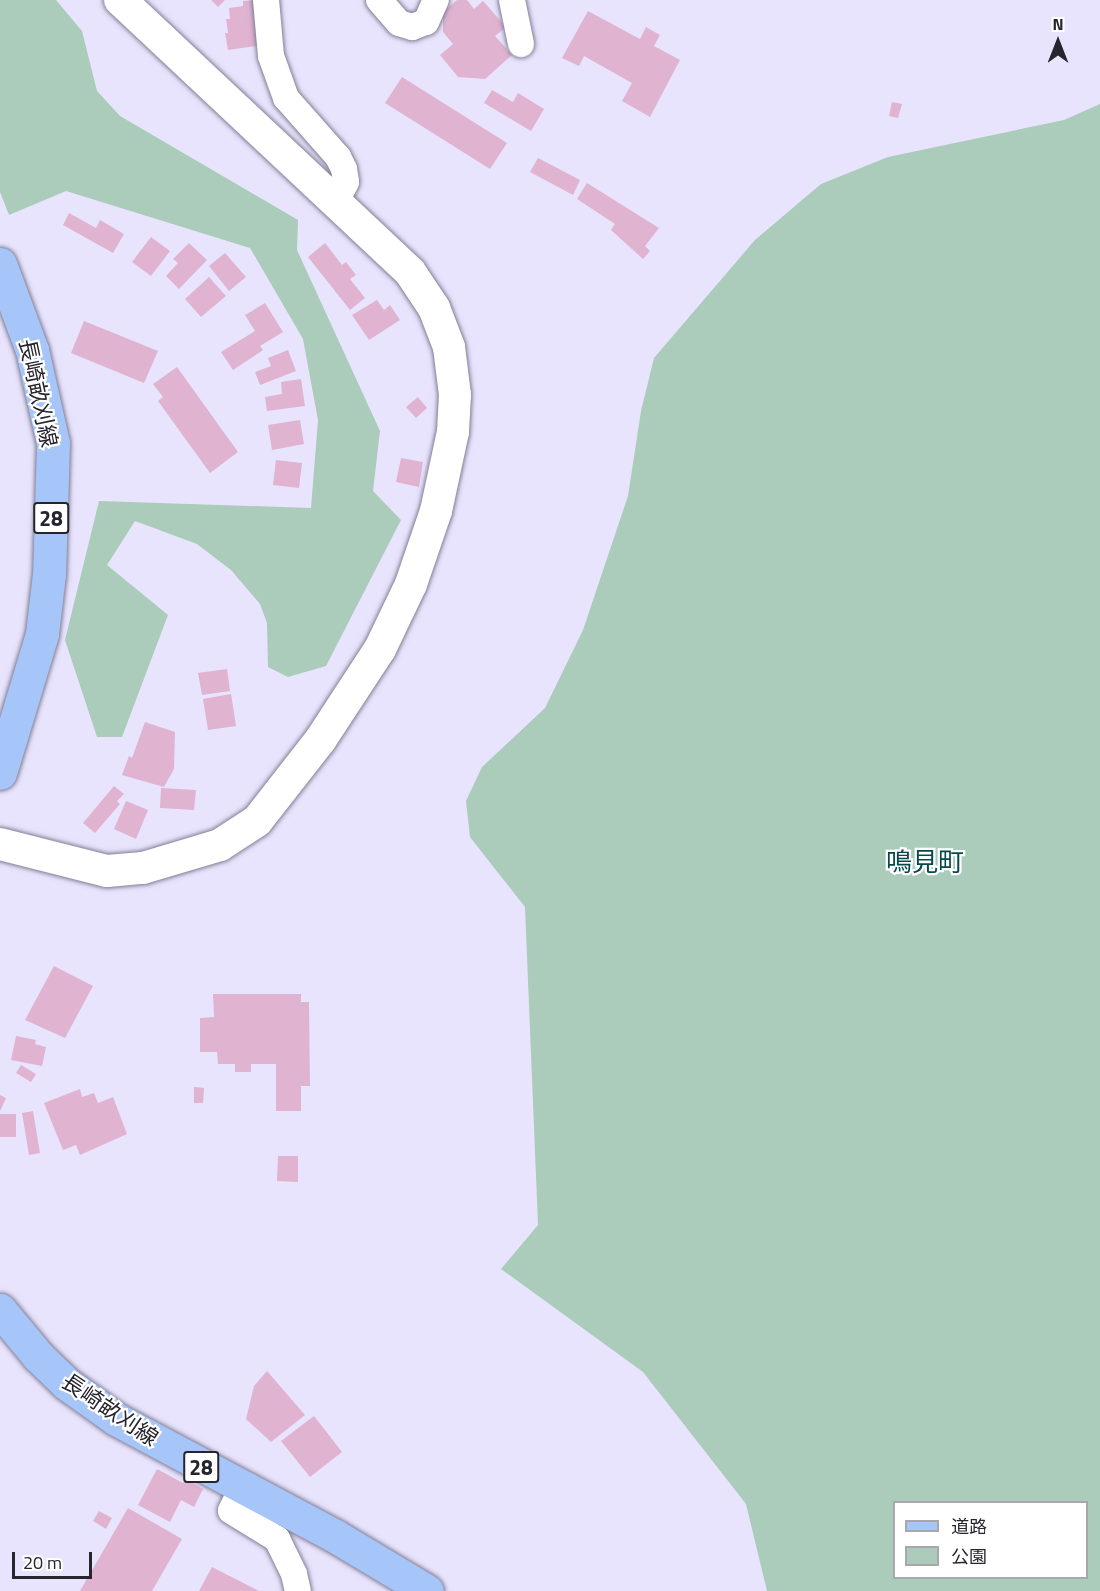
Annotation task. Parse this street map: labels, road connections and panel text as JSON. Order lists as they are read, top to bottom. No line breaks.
{"streets":{"main road":["長崎畝刈線","28"]},"districts":["鳴見町"],"legend":["道路","公園"],"scale_bar":"20 m","north":"top"}
